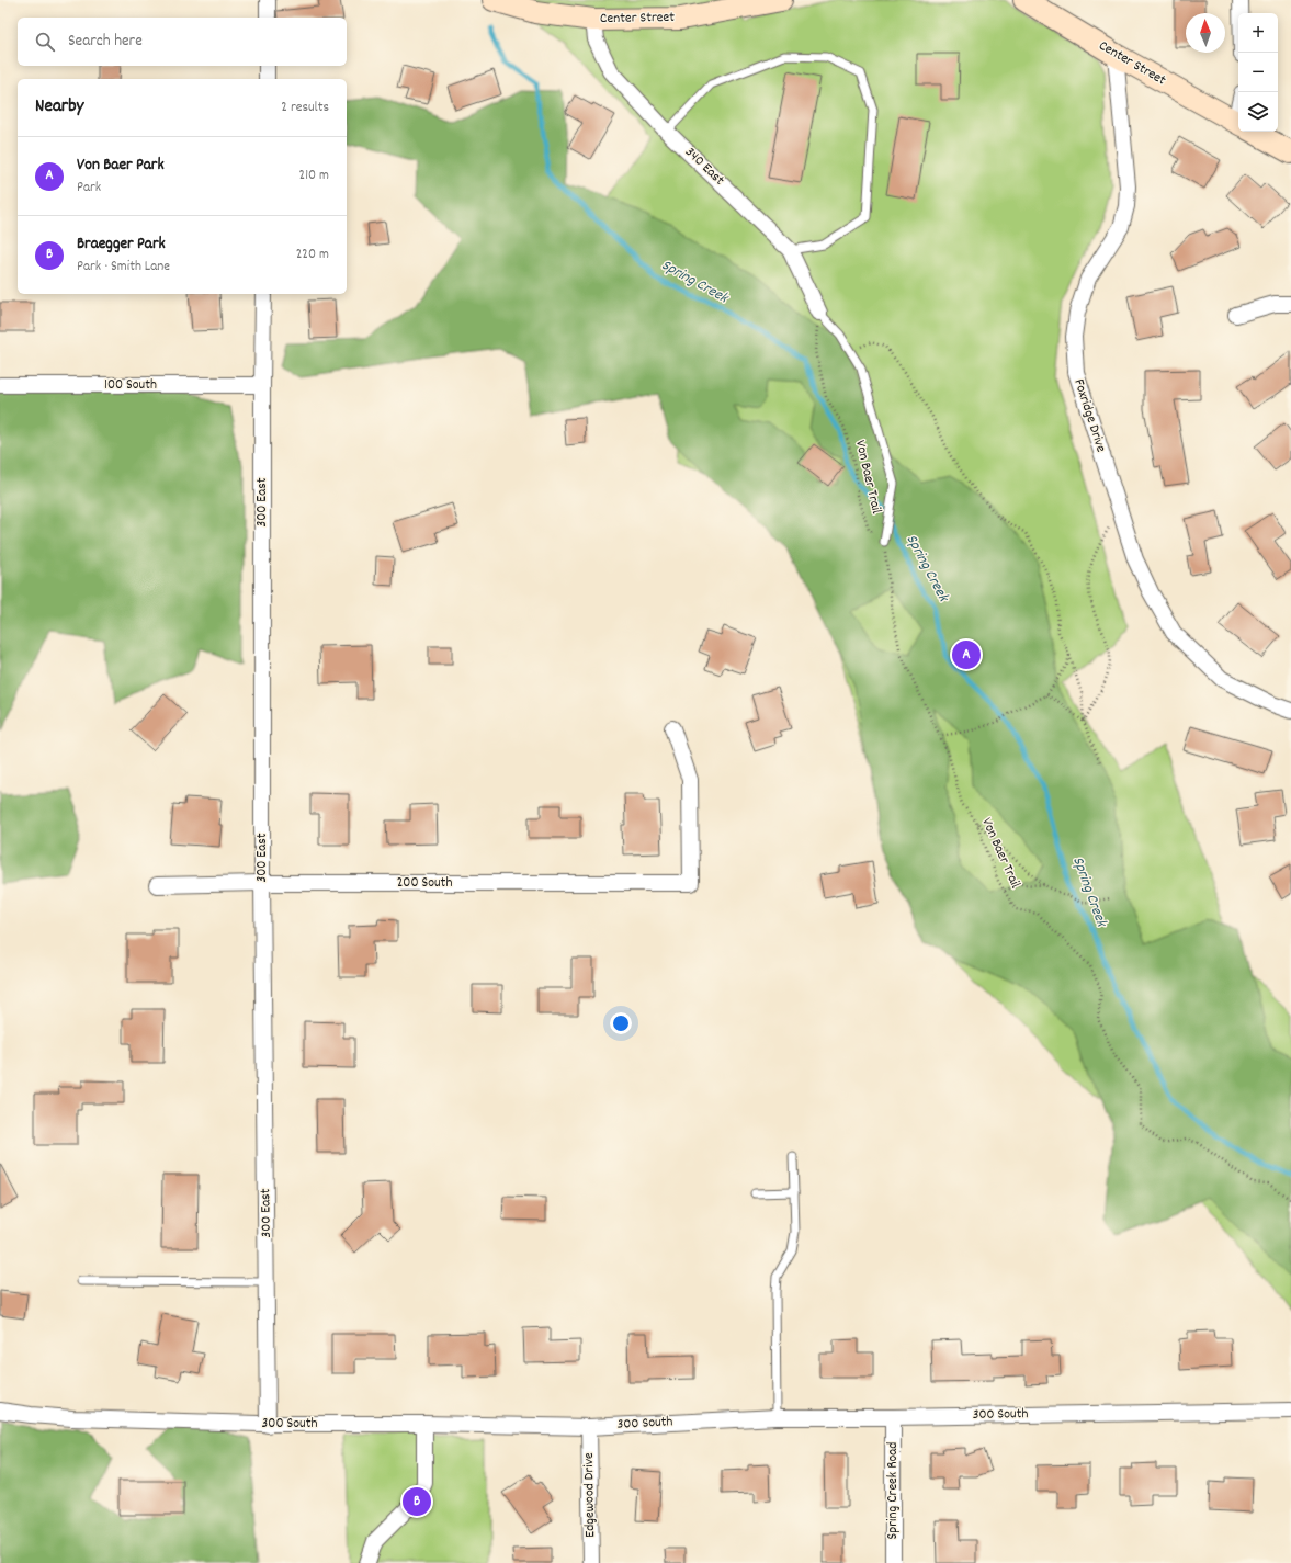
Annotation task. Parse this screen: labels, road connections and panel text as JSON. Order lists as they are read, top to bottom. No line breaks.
{"streets":{"street":["Center Street","340 East","100 South","Foxridge Drive","300 East","200 South","300 South","Spring Creek Road","Edgewood Drive"],"path":["Von Baer Trail"]},"crossings":[["Center Street","340 East"],["Center Street","Foxridge Drive"],["340 East","Von Baer Trail"],["100 South","300 East"],["300 East","200 South"],["300 East","300 South"],["300 South","Spring Creek Road"],["300 South","Edgewood Drive"]],"water":["Spring Creek"],"north":"top","page":{"map_buttons":["+","−"],"search":"Search here","heading":["Nearby","2 results"],"list":[{"mark":"A","name":"Von Baer Park","note":"Park","value":"210 m"},{"mark":"B","name":"Braegger Park","note":"Park · Smith Lane","value":"220 m"}],"pins":["A","B"]}}
